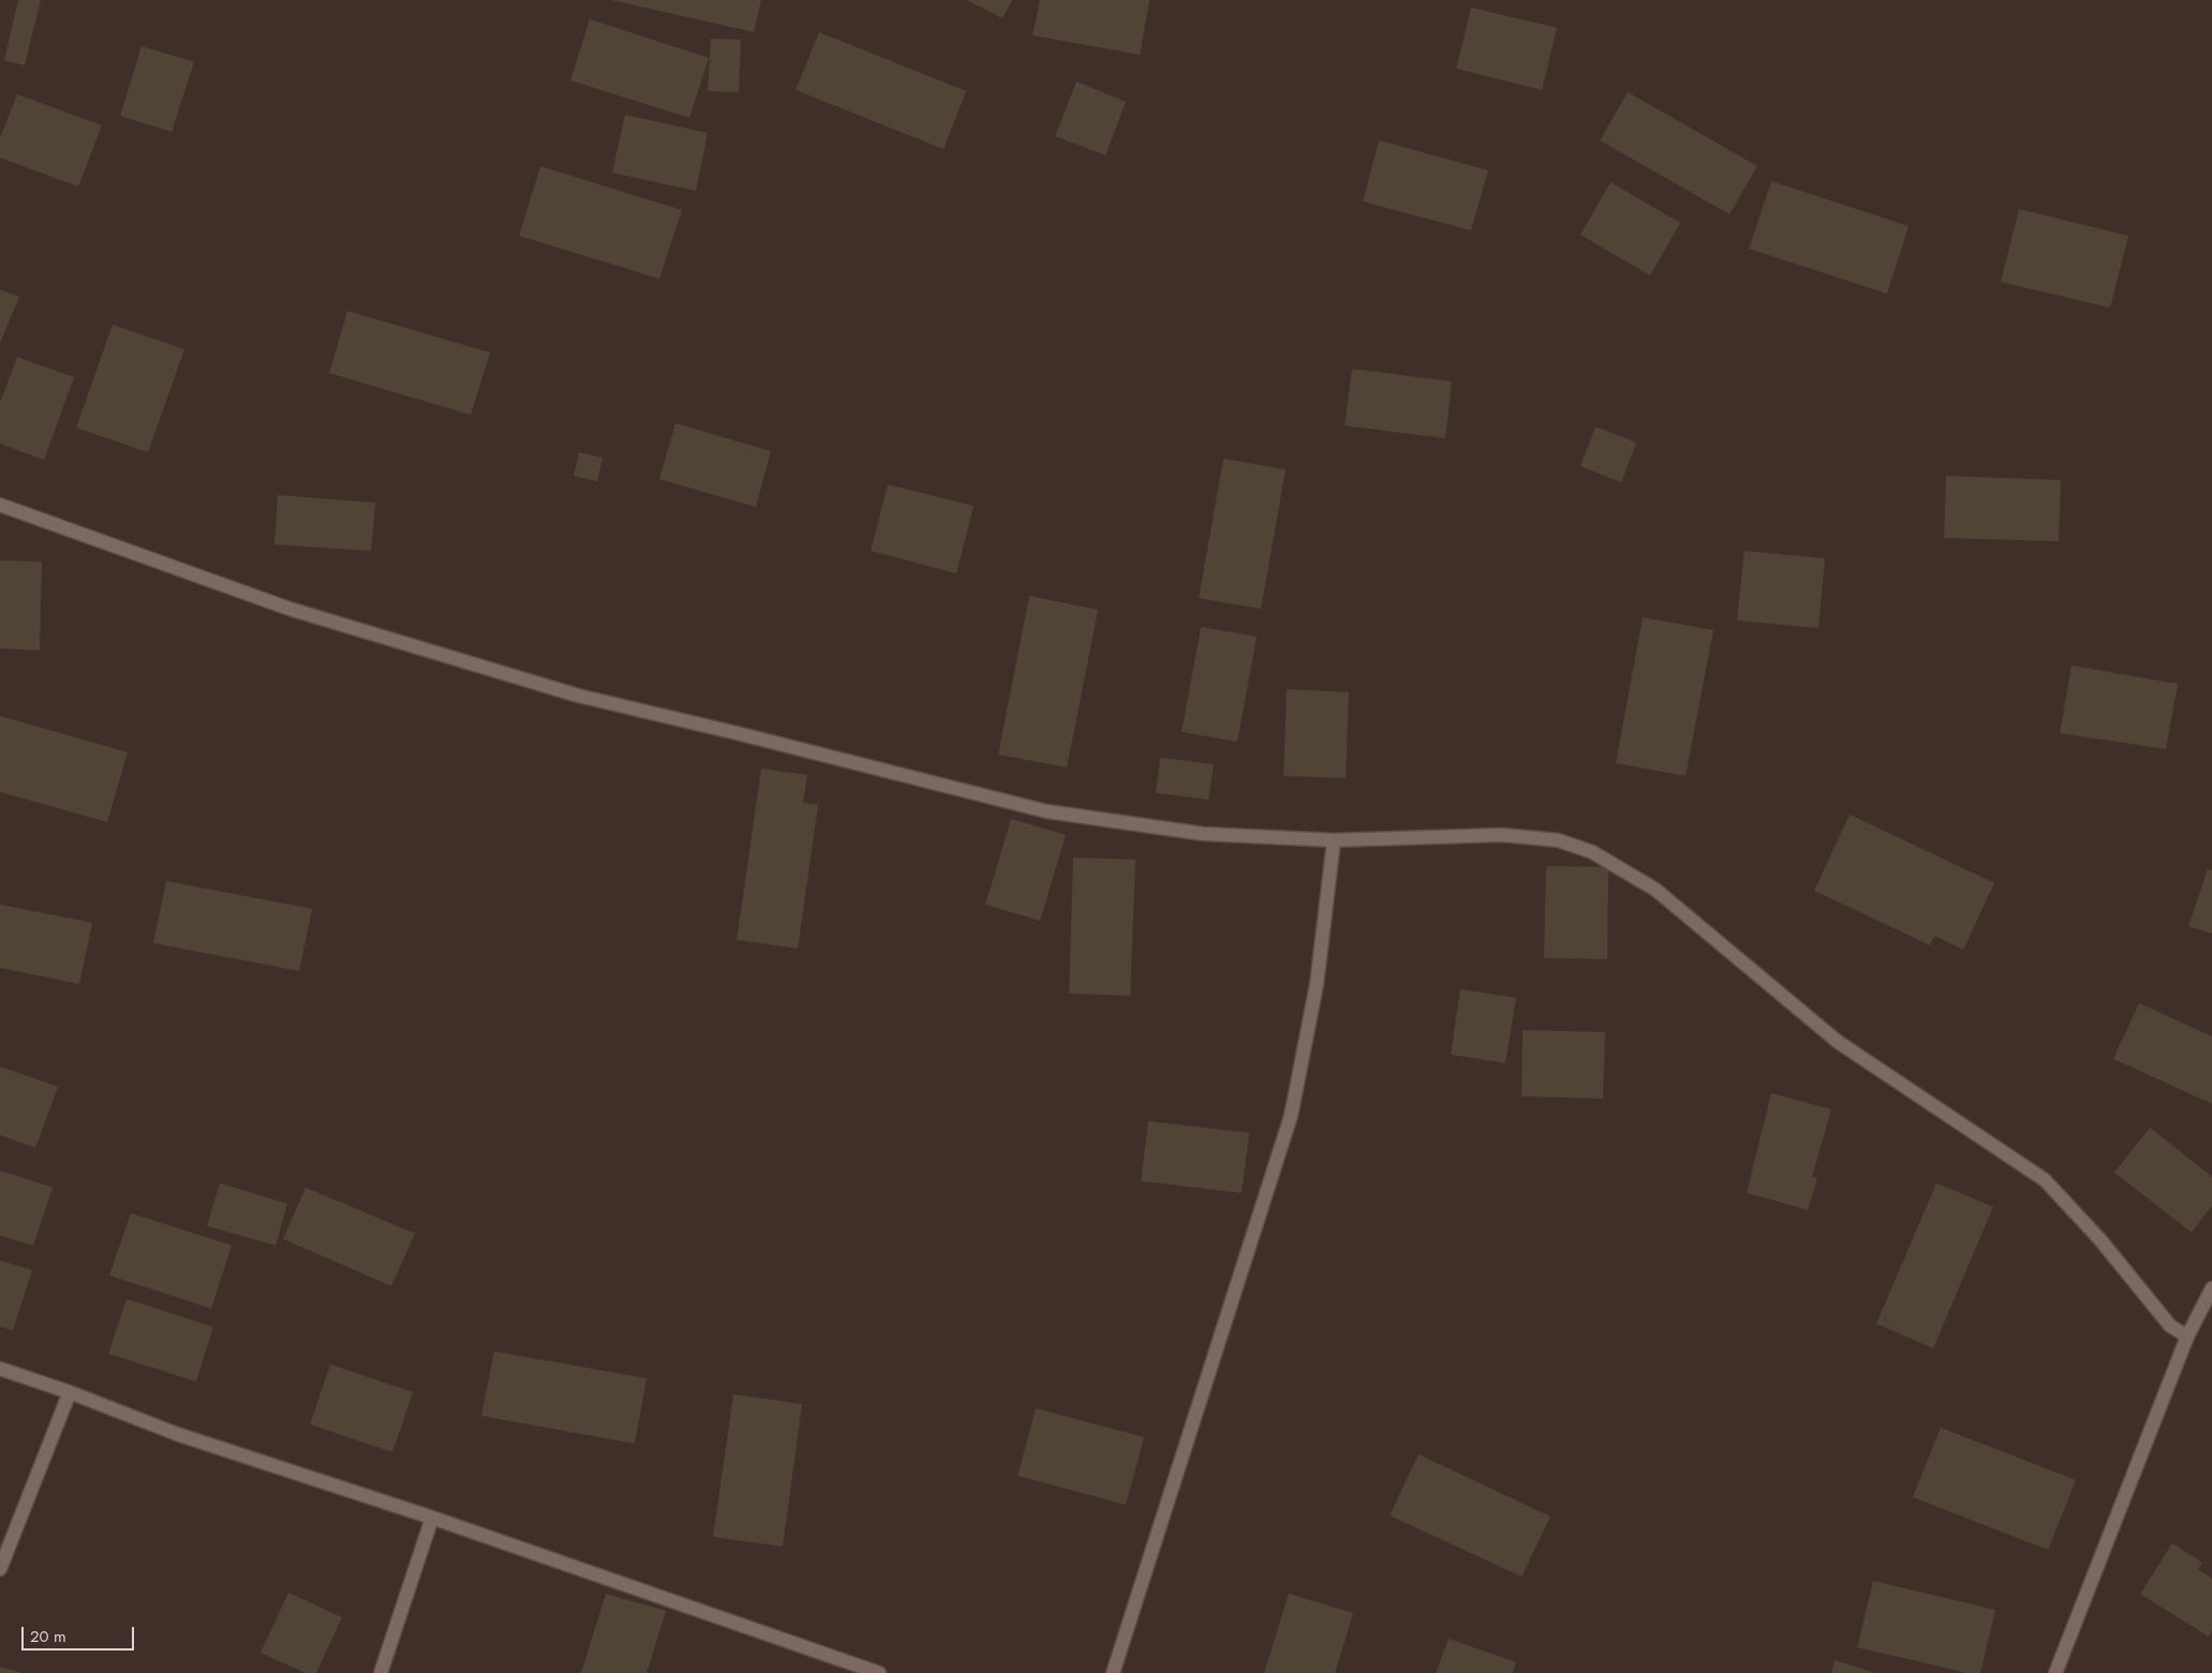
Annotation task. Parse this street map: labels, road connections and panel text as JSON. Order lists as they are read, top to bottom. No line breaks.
{"scale_bar":"20 m"}
